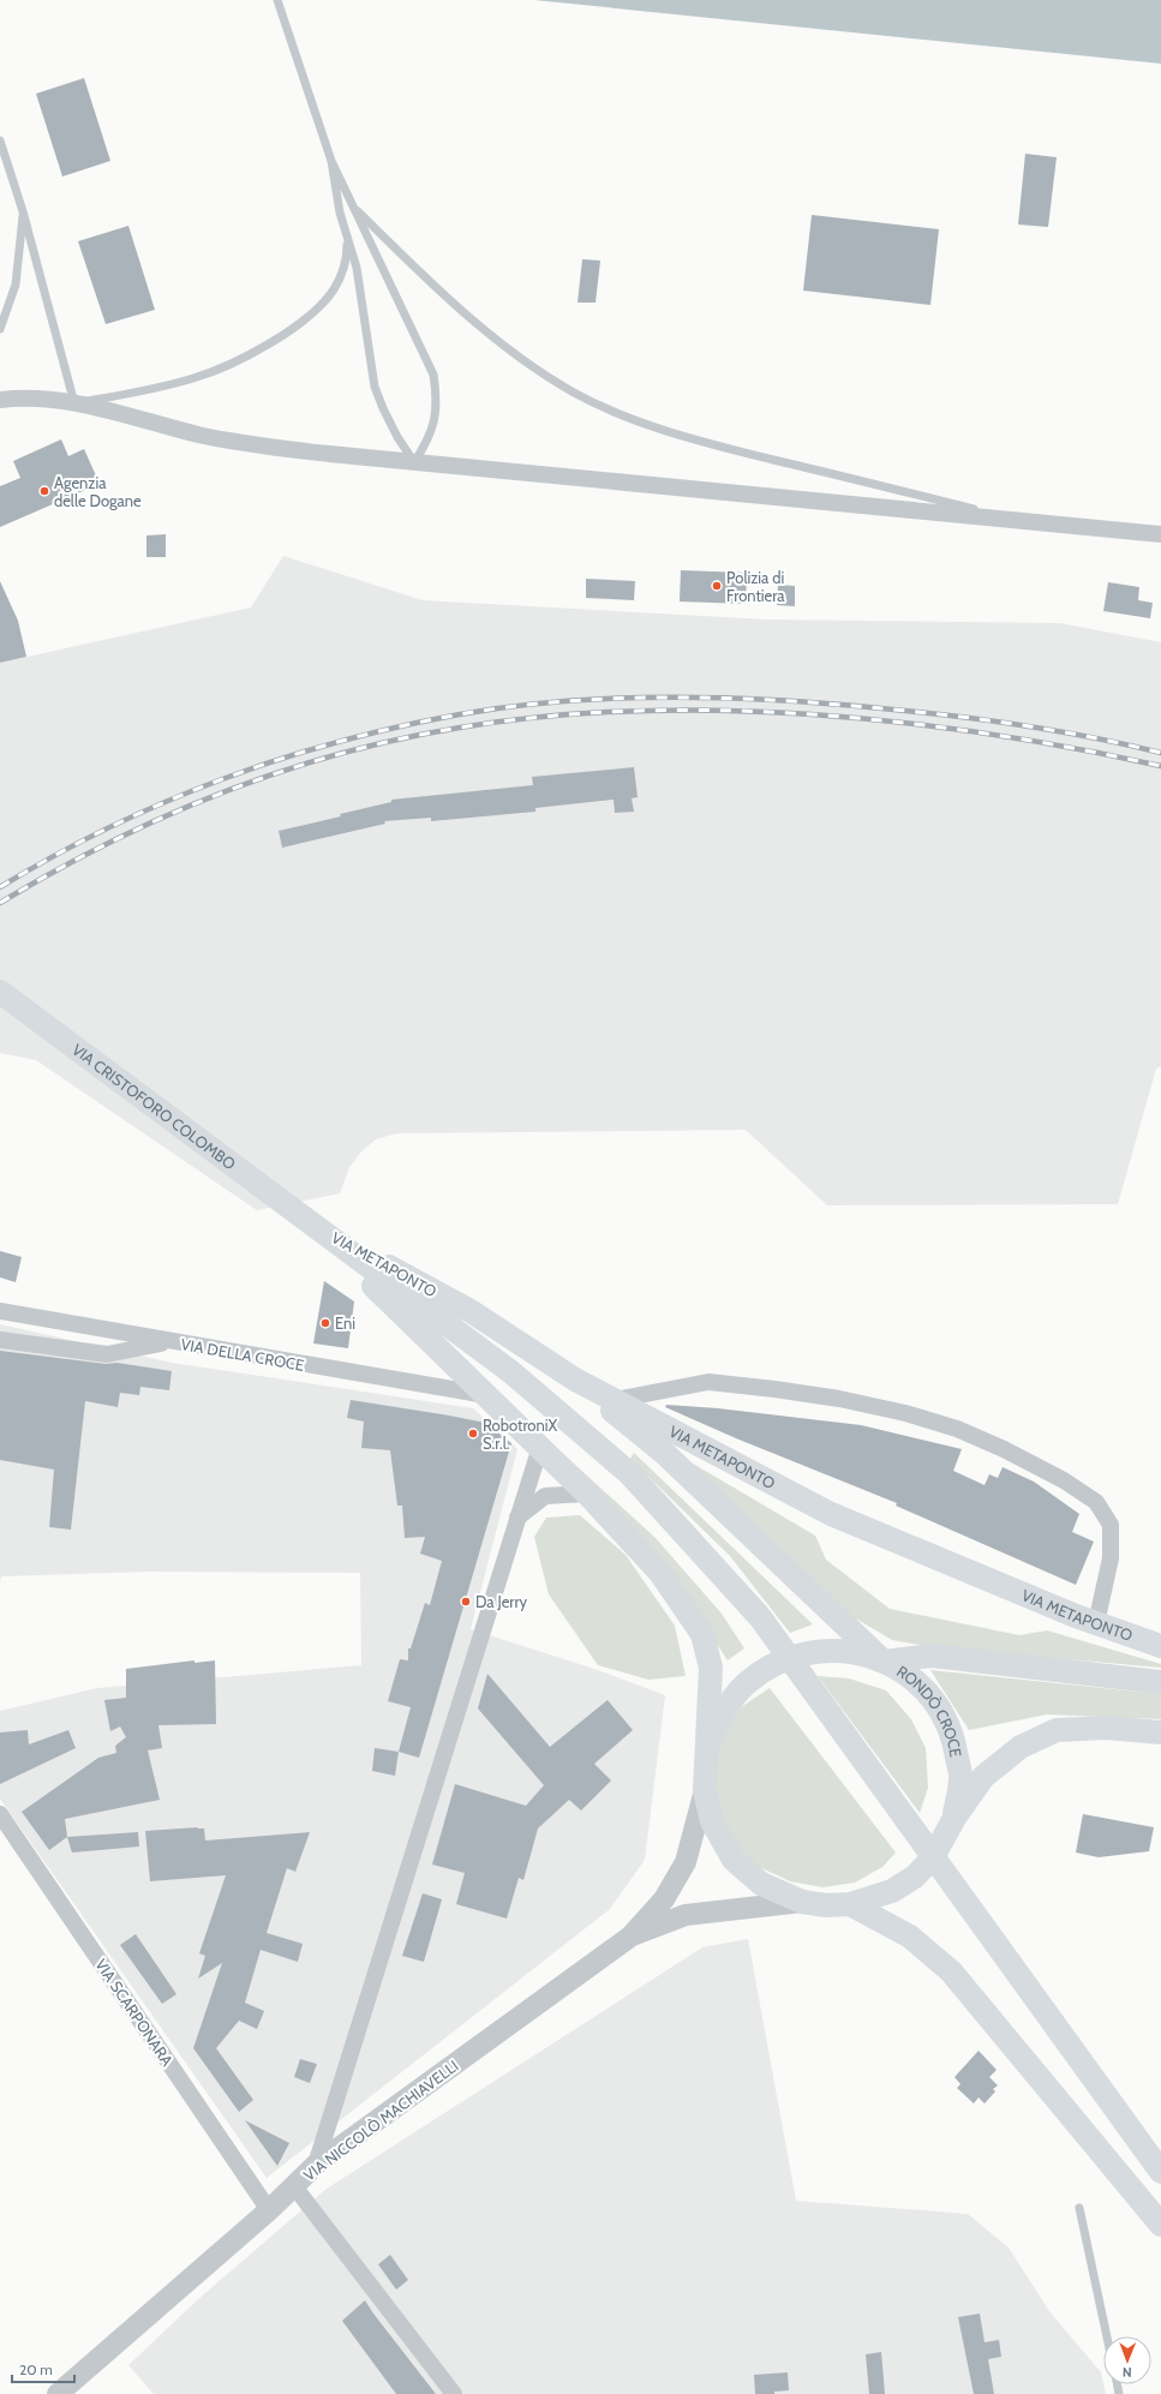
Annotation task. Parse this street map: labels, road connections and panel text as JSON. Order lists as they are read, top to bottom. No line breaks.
{"streets":{"main road":["VIA CRISTOFORO COLOMBO","VIA METAPONTO","RONDÒ CROCE"],"street":["VIA DELLA CROCE","VIA SCARPONARA","VIA NICCOLÒ MACHIAVELLI"]},"crossings":[["VIA CRISTOFORO COLOMBO","VIA METAPONTO"],["VIA SCARPONARA","VIA NICCOLÒ MACHIAVELLI"]],"places":["Agenzia delle Dogane","Polizia di Frontiera","Eni","RobotroniX S.r.l.","Da Jerry"],"scale_bar":"20 m","north":"bottom"}
